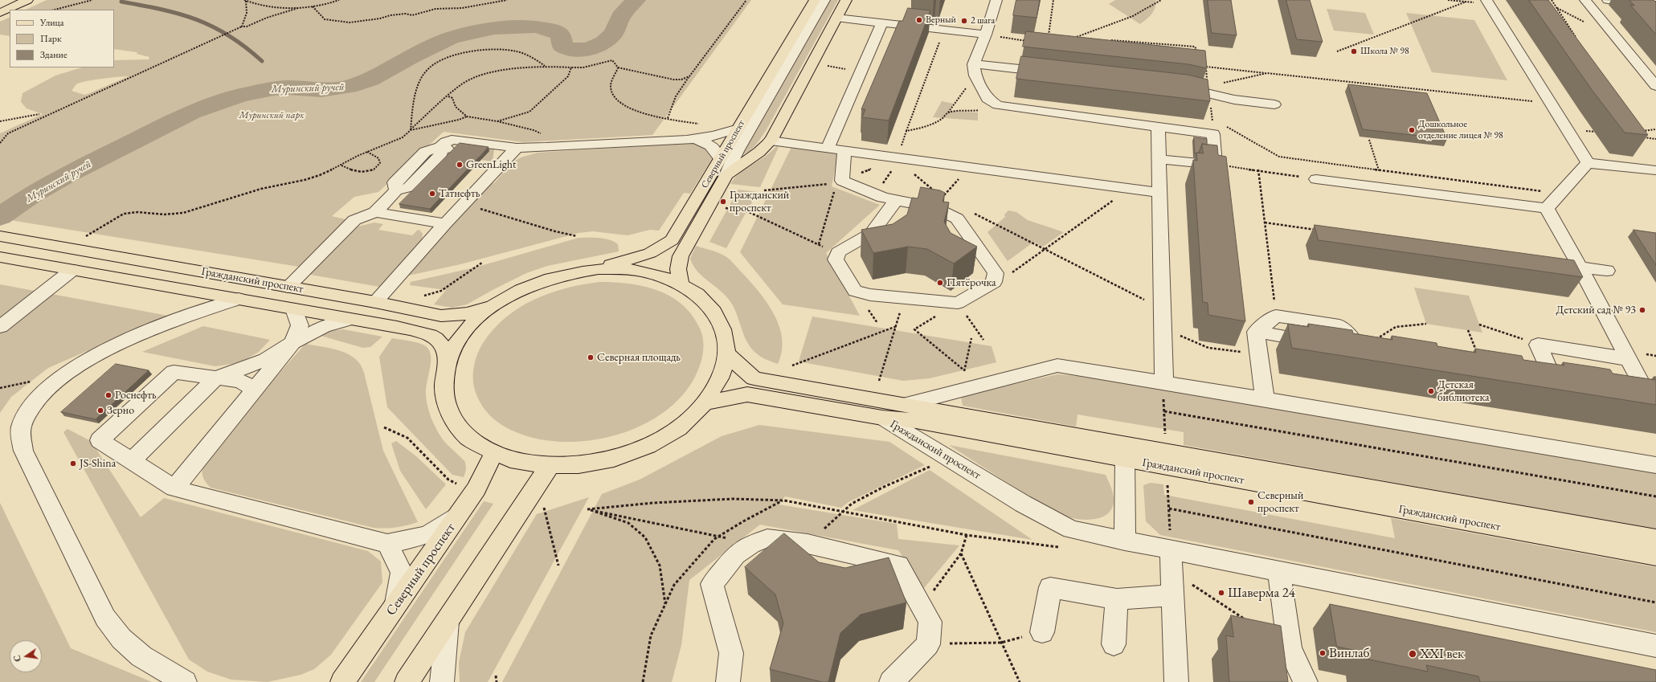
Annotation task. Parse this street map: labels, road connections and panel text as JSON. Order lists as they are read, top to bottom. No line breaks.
{"streets":{"main road":["Северный проспект","Гражданский проспект"]},"water":["Муринский ручей"],"parks":["Муринский парк"],"places":["Верный","2 шага","Школа № 98","Дошкольное отделение лицея № 98","GreenLight","Татнефть","Гражданский проспект","Пятёрочка","Детский сад № 93","Северная площадь","Детская библиотека","Роснефть","Зерно","JS-Shina","Северный проспект","Шаверма 24","Винлаб","XXI век"],"legend":["Улица","Парк","Здание"],"north":"left"}
